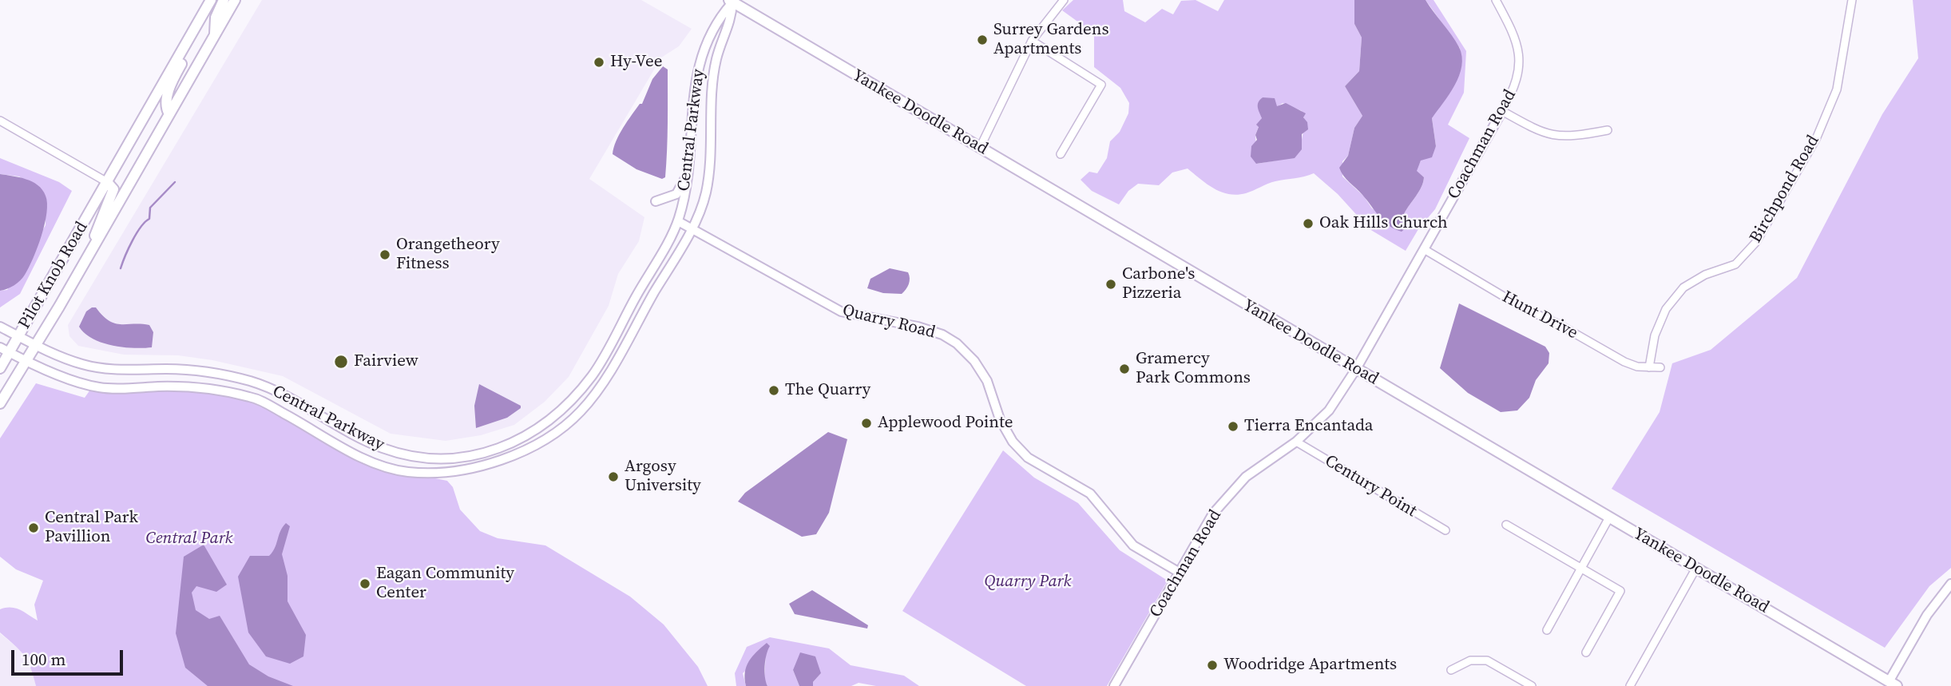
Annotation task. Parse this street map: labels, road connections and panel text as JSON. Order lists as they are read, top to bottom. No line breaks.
{"streets":{"main road":["Yankee Doodle Road","Pilot Knob Road"],"street":["Central Parkway","Coachman Road","Birchpond Road","Hunt Drive","Quarry Road","Century Point"]},"crossings":[["Yankee Doodle Road","Central Parkway"],["Yankee Doodle Road","Coachman Road"],["Central Parkway","Pilot Knob Road"],["Central Parkway","Quarry Road"],["Coachman Road","Hunt Drive"],["Coachman Road","Quarry Road"],["Coachman Road","Century Point"],["Birchpond Road","Hunt Drive"]],"parks":["Central Park","Quarry Park"],"places":["Surrey Gardens Apartments","Hy-Vee","Oak Hills Church","Orangetheory Fitness","Carbone's Pizzeria","Fairview","Gramercy Park Commons","The Quarry","Applewood Pointe","Tierra Encantada","Argosy University","Central Park Pavillion","Eagan Community Center","Woodridge Apartments"],"scale_bar":"100 m"}
